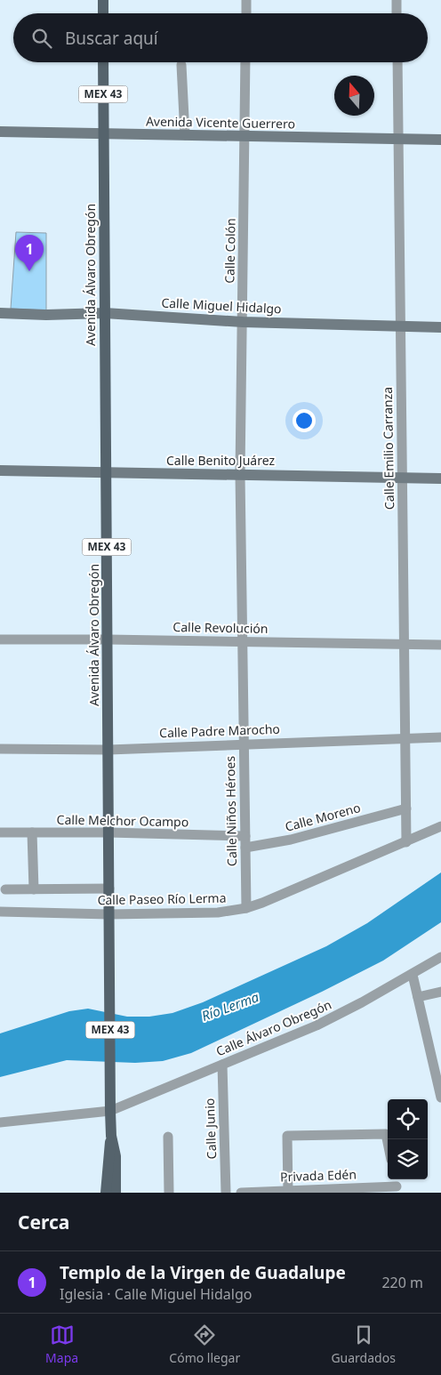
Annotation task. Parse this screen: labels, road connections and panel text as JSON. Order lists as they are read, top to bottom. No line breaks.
{"streets":{"main road":["MEX 43","Avenida Álvaro Obregón"],"street":["Avenida Vicente Guerrero","Calle Colón","Calle Miguel Hidalgo","Calle Emilio Carranza","Calle Benito Juárez","Calle Revolución","Calle Padre Marocho","Calle Niños Héroes","Calle Moreno","Calle Melchor Ocampo","Calle Paseo Río Lerma","Calle Álvaro Obregón","Calle Junio","Privada Edén"]},"crossings":[["Avenida Vicente Guerrero","Calle Colón"],["Avenida Vicente Guerrero","Avenida Álvaro Obregón"],["Avenida Vicente Guerrero","Calle Emilio Carranza"],["Calle Colón","Calle Miguel Hidalgo"],["Calle Colón","Calle Benito Juárez"],["Calle Colón","Calle Niños Héroes"],["Avenida Álvaro Obregón","Calle Miguel Hidalgo"],["Avenida Álvaro Obregón","Calle Benito Juárez"],["Avenida Álvaro Obregón","Calle Revolución"],["Avenida Álvaro Obregón","Calle Padre Marocho"],["Avenida Álvaro Obregón","Calle Melchor Ocampo"],["Avenida Álvaro Obregón","Calle Paseo Río Lerma"],["Avenida Álvaro Obregón","Calle Álvaro Obregón"],["Calle Miguel Hidalgo","Calle Emilio Carranza"],["Calle Emilio Carranza","Calle Benito Juárez"],["Calle Emilio Carranza","Calle Revolución"],["Calle Emilio Carranza","Calle Padre Marocho"],["Calle Emilio Carranza","Calle Moreno"],["Calle Emilio Carranza","Calle Paseo Río Lerma"],["Calle Benito Juárez","Calle Niños Héroes"],["Calle Revolución","Calle Niños Héroes"],["Calle Padre Marocho","Calle Niños Héroes"],["Calle Niños Héroes","Calle Moreno"],["Calle Niños Héroes","Calle Melchor Ocampo"],["Calle Niños Héroes","Calle Paseo Río Lerma"],["Calle Álvaro Obregón","Calle Junio"]],"water":["Río Lerma"],"north":"top","page":{"search":"Buscar aquí","pins":"1","heading":"Cerca","list":[{"mark":"1","name":"Templo de la Virgen de Guadalupe","note":"Iglesia · Calle Miguel Hidalgo","value":"220 m"}],"nav":["Mapa","Cómo llegar","Guardados"]}}
